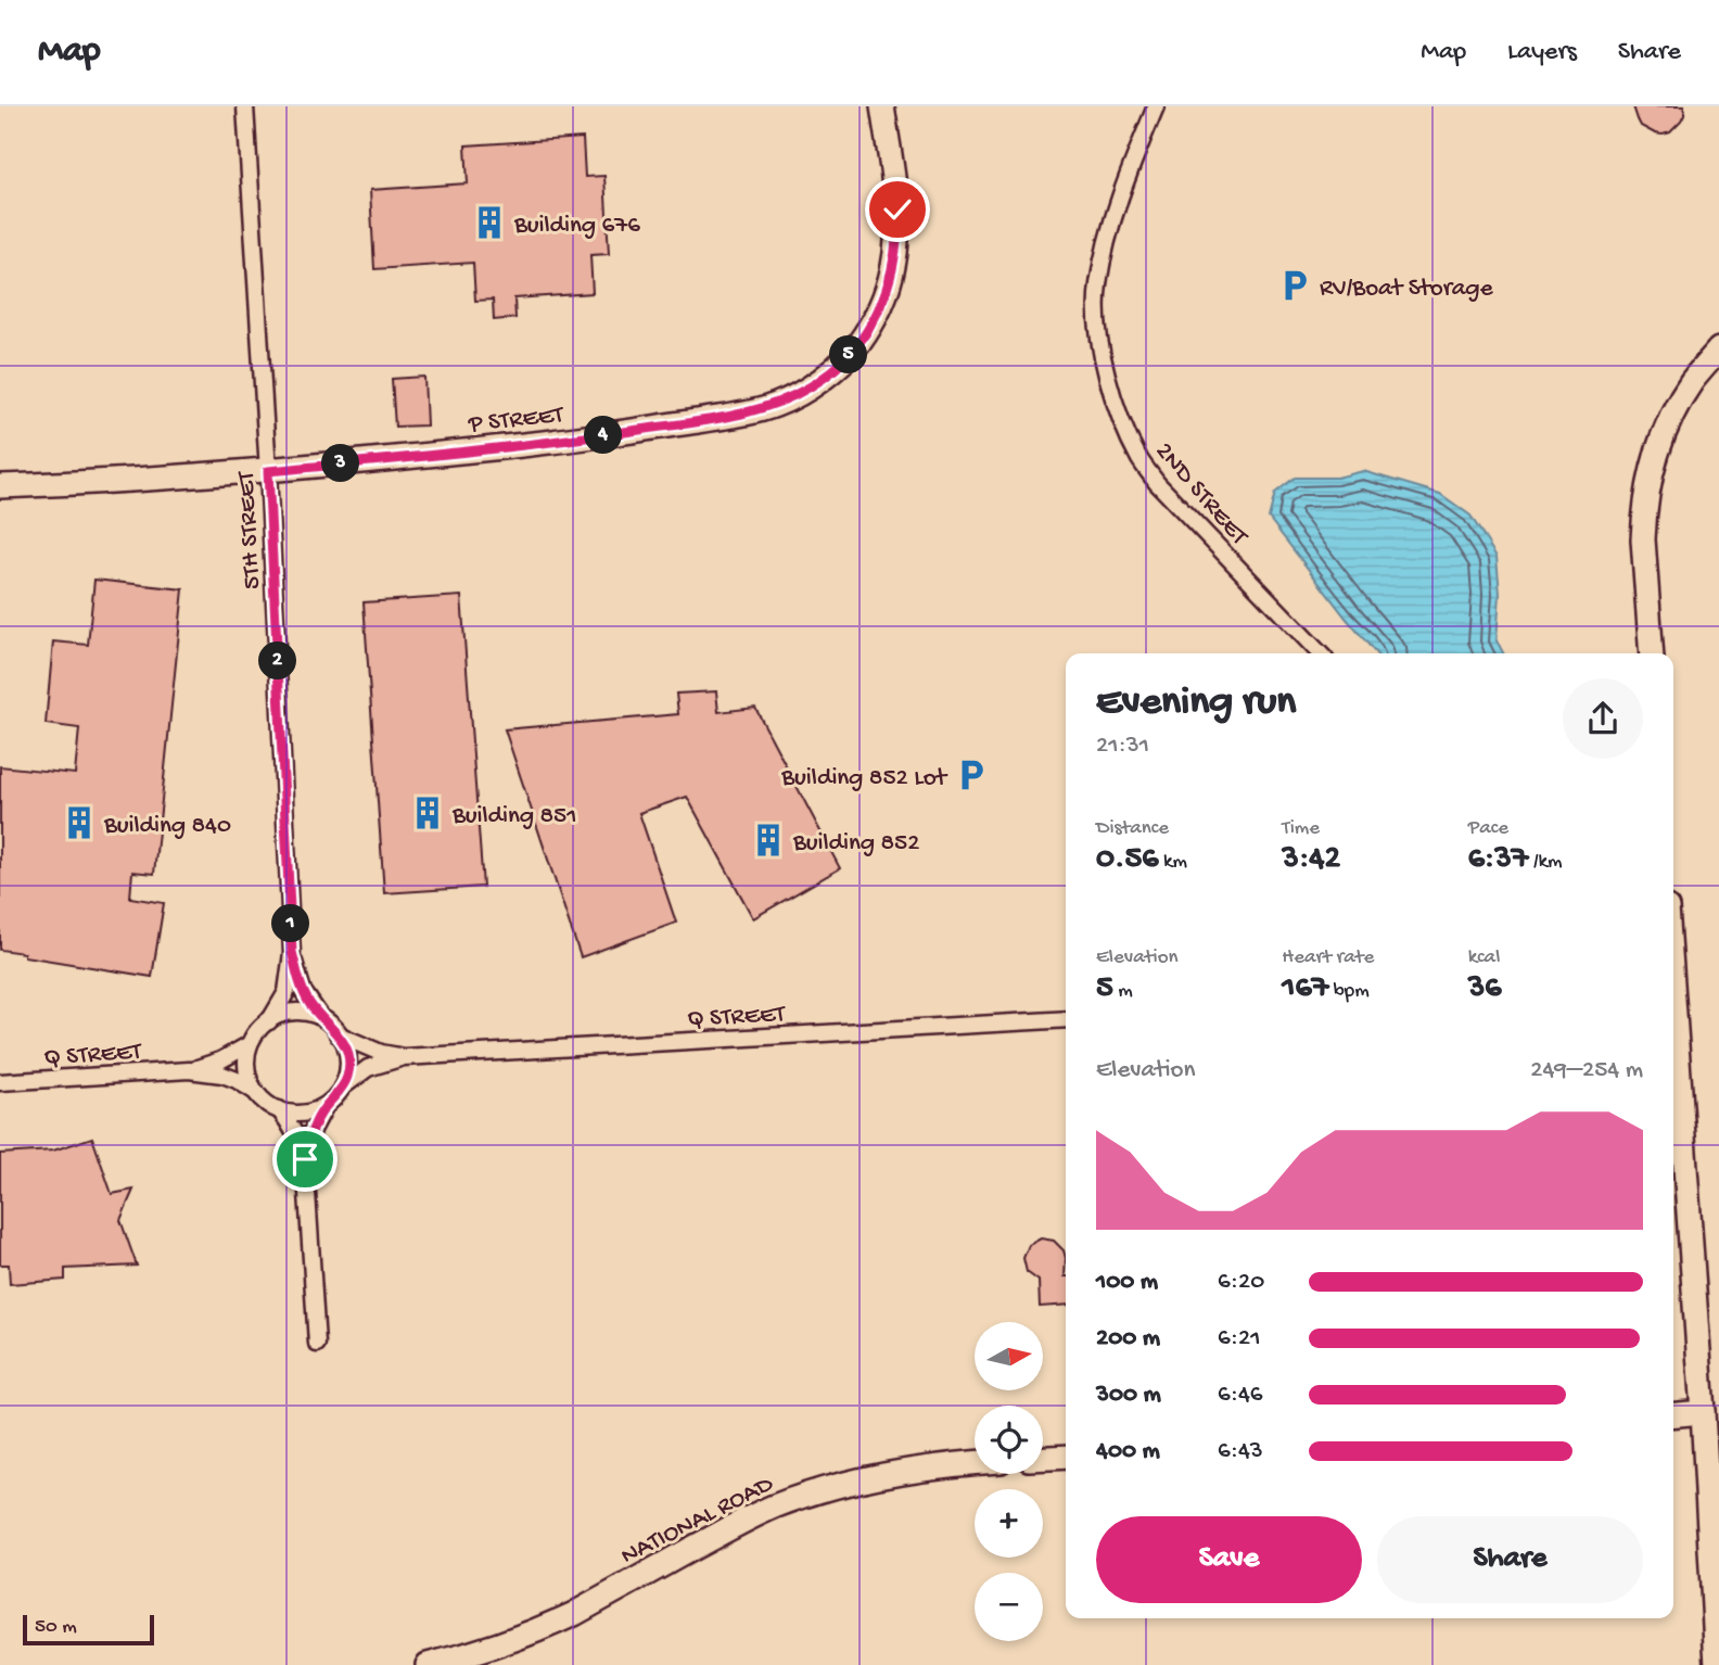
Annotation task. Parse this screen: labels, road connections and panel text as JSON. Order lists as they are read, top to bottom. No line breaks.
{"streets":{"main road":["P STREET","NATIONAL ROAD"],"street":["2ND STREET","5TH STREET","Q STREET"]},"crossings":[["P STREET","5TH STREET"],["5TH STREET","Q STREET"]],"places":{"building":["Building 676","Building 851","Building 840","Building 852"],"parking":["RV/Boat Storage","Building 852 Lot"]},"scale_bar":"50 m","north":"right","page":{"header":"Map","nav":["Map","Layers","Share"],"pins":["5","4","3","2","1"],"heading":["Evening run","21:31"],"stats":[["Distance","0.56 km"],["Time","3:42"],["Pace","6:37 /km"],["Elevation","5 m"],["Heart rate","167 bpm"],["kcal","36"]],"chart":["Elevation","249–254 m"],"list":[{"name":"100 m","note":"6:20"},{"name":"200 m","note":"6:21"},{"name":"300 m","note":"6:46"},{"name":"400 m","note":"6:43"}],"map_buttons":["+","−"],"buttons":["Save","Share"],"scale":"50 m"}}
